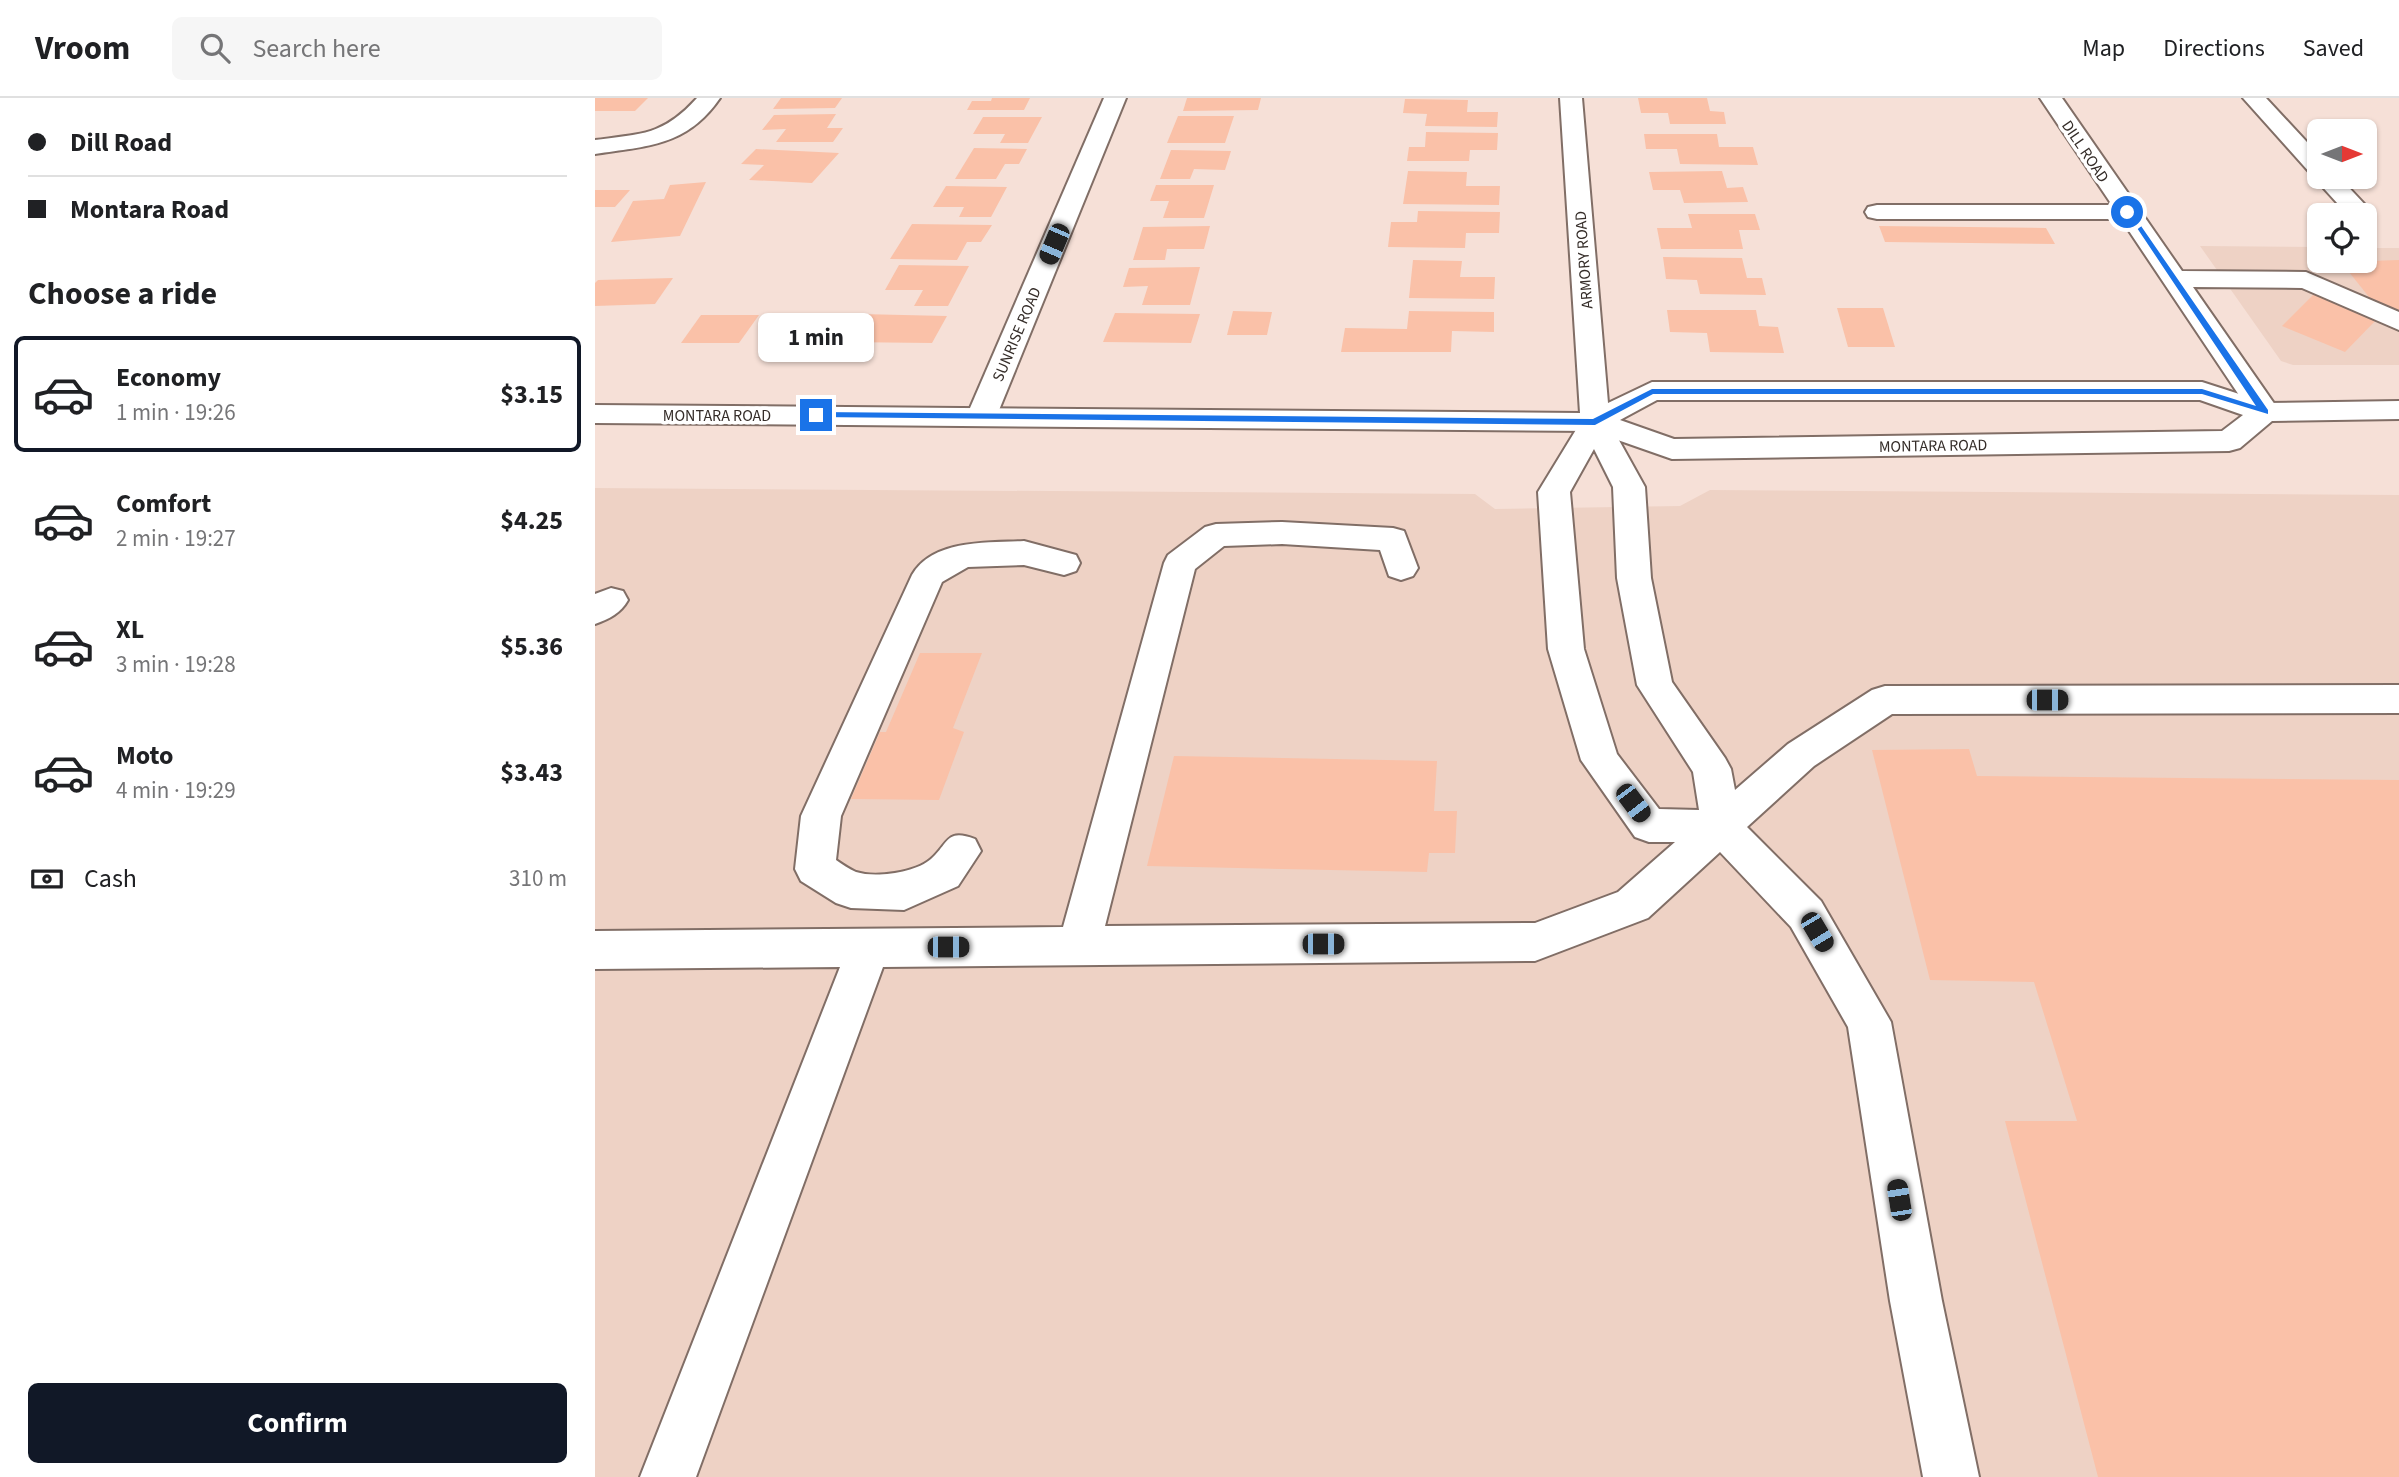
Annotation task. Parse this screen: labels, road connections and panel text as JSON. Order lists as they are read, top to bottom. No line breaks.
{"streets":{"main road":["DILL ROAD","ARMORY ROAD","SUNRISE ROAD","MONTARA ROAD"]},"crossings":[["DILL ROAD","MONTARA ROAD"],["ARMORY ROAD","MONTARA ROAD"],["SUNRISE ROAD","MONTARA ROAD"]],"north":"right","page":{"header":"Vroom","search":"Search here","nav":["Map","Directions","Saved"],"banner":["Dill Road","Montara Road"],"heading":"Choose a ride","bubble":"1 min","list":[{"name":"Economy","note":"1 min · 19:26","value":"$3.15"},{"name":"Comfort","note":"2 min · 19:27","value":"$4.25"},{"name":"XL","note":"3 min · 19:28","value":"$5.36"},{"name":"Moto","note":"4 min · 19:29","value":"$3.43"}],"pay":["Cash","310 m"],"buttons":"Confirm"}}
